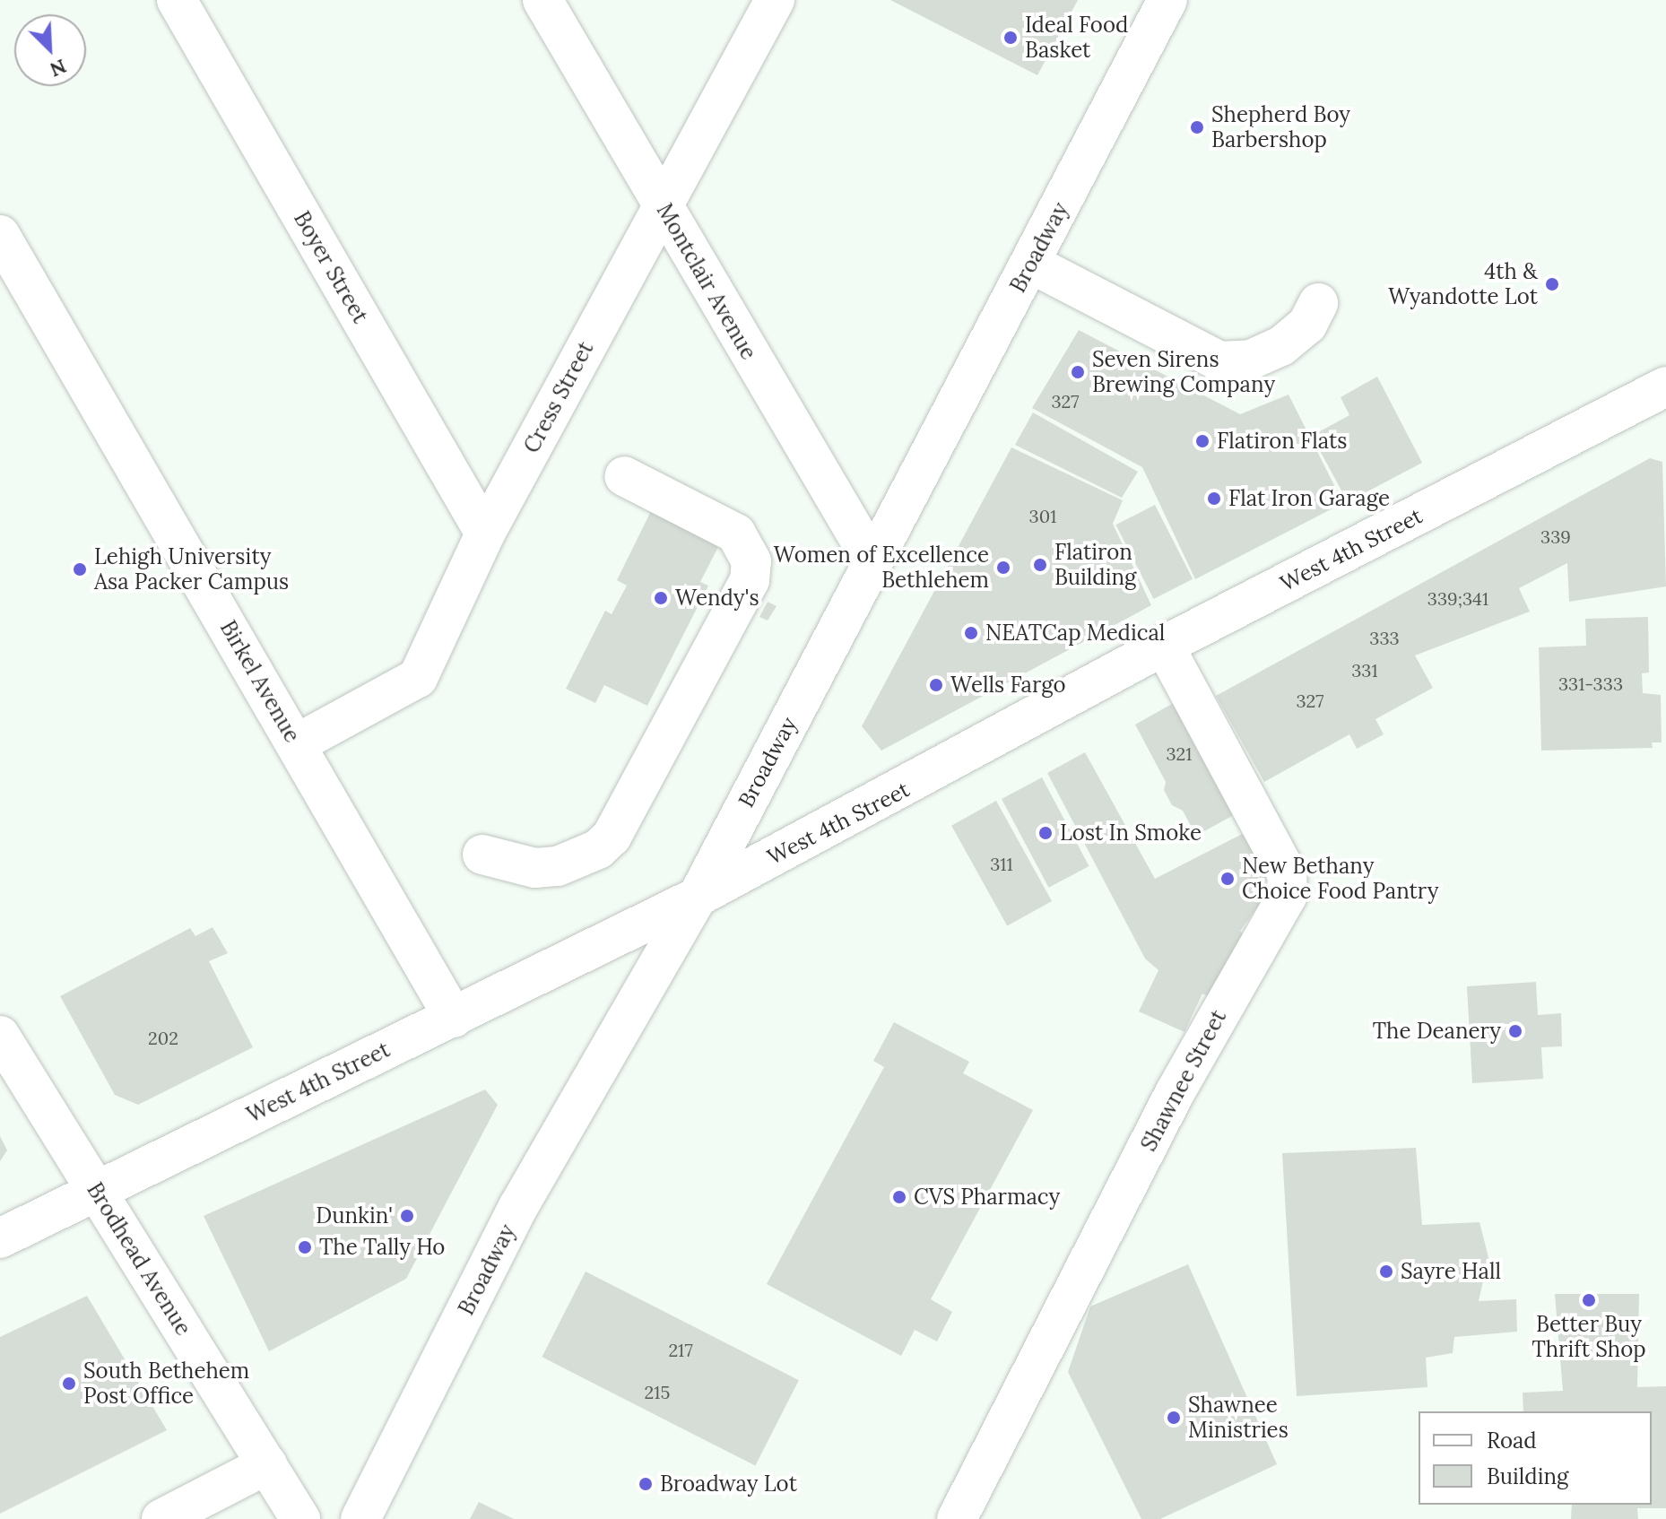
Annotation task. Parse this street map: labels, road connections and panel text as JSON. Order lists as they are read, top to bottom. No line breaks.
{"streets":{"street":["Broadway","Boyer Street","Montclair Avenue","Cress Street","West 4th Street","Birkel Avenue","Shawnee Street","Brodhead Avenue"]},"crossings":[["Broadway","Montclair Avenue"],["Broadway","West 4th Street"],["Boyer Street","Cress Street"],["Montclair Avenue","Cress Street"],["Cress Street","Birkel Avenue"],["West 4th Street","Birkel Avenue"],["West 4th Street","Shawnee Street"],["West 4th Street","Brodhead Avenue"]],"places":["Ideal Food Basket","Shepherd Boy Barbershop","4th & Wyandotte Lot","Seven Sirens Brewing Company","Flatiron Flats","Flat Iron Garage","Flatiron Building","Women of Excellence Bethlehem","Lehigh University Asa Packer Campus","Wendy's","NEATCap Medical","Wells Fargo","Lost In Smoke","New Bethany Choice Food Pantry","The Deanery","CVS Pharmacy","Dunkin'","The Tally Ho","Sayre Hall","Better Buy Thrift Shop","South Bethehem Post Office","Shawnee Ministries","Broadway Lot"],"house_numbers":["327","301","339","339;341","333","331","331-333","327","321","311","202","217","215"],"legend":["Road","Building"],"north":"bottom right"}
